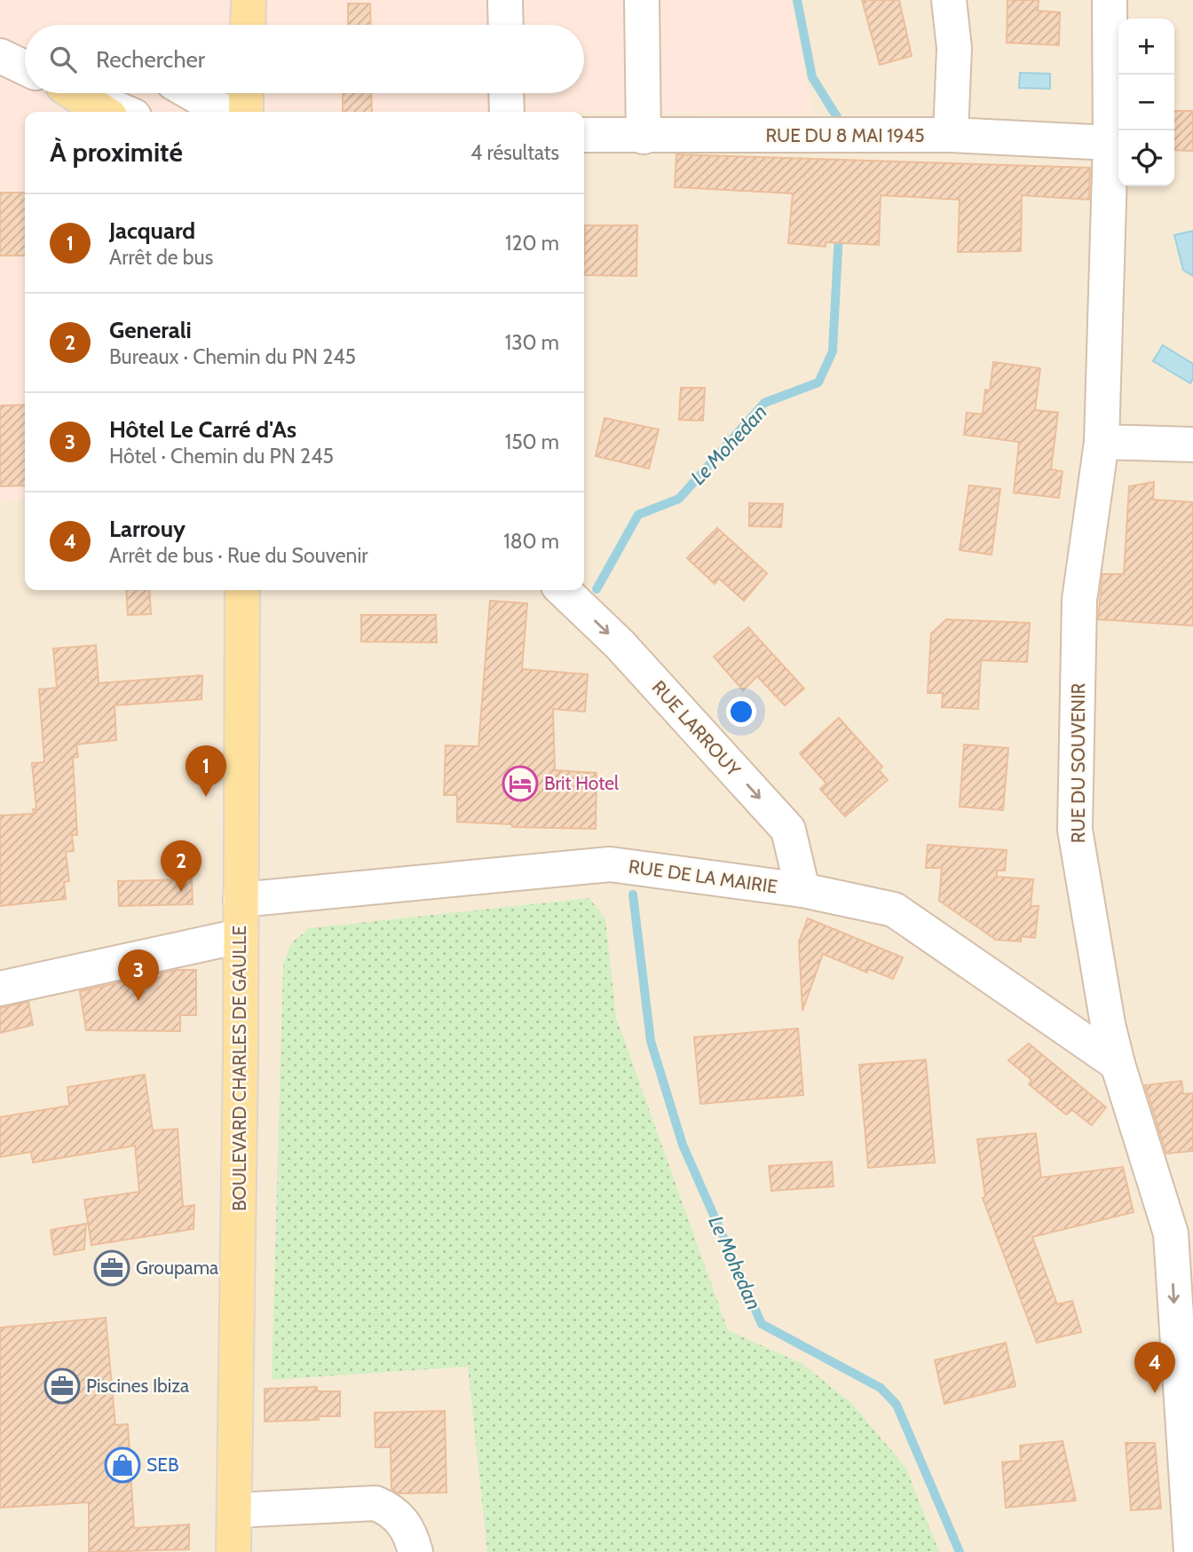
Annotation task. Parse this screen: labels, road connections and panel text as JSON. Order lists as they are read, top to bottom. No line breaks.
{"streets":{"main road":["BOULEVARD CHARLES DE GAULLE"],"street":["RUE DU 8 MAI 1945","RUE LARROUY","RUE DU SOUVENIR","RUE DE LA MAIRIE"]},"crossings":[["RUE DU 8 MAI 1945","RUE DU SOUVENIR"],["RUE LARROUY","RUE DE LA MAIRIE"],["RUE DU SOUVENIR","RUE DE LA MAIRIE"],["RUE DE LA MAIRIE","BOULEVARD CHARLES DE GAULLE"]],"one_way":["RUE LARROUY"],"water":["Le Mohedan"],"places":{"hotel":["Brit Hotel"],"office":["Groupama","Piscines Ibiza"],"shop":["SEB"]},"page":{"map_buttons":["+","−"],"search":"Rechercher","heading":["À proximité","4 résultats"],"list":[{"mark":"1","name":"Jacquard","note":"Arrêt de bus","value":"120 m"},{"mark":"2","name":"Generali","note":"Bureaux · Chemin du PN 245","value":"130 m"},{"mark":"3","name":"Hôtel Le Carré d'As","note":"Hôtel · Chemin du PN 245","value":"150 m"},{"mark":"4","name":"Larrouy","note":"Arrêt de bus · Rue du Souvenir","value":"180 m"}],"pins":["1","2","3","4"]}}
